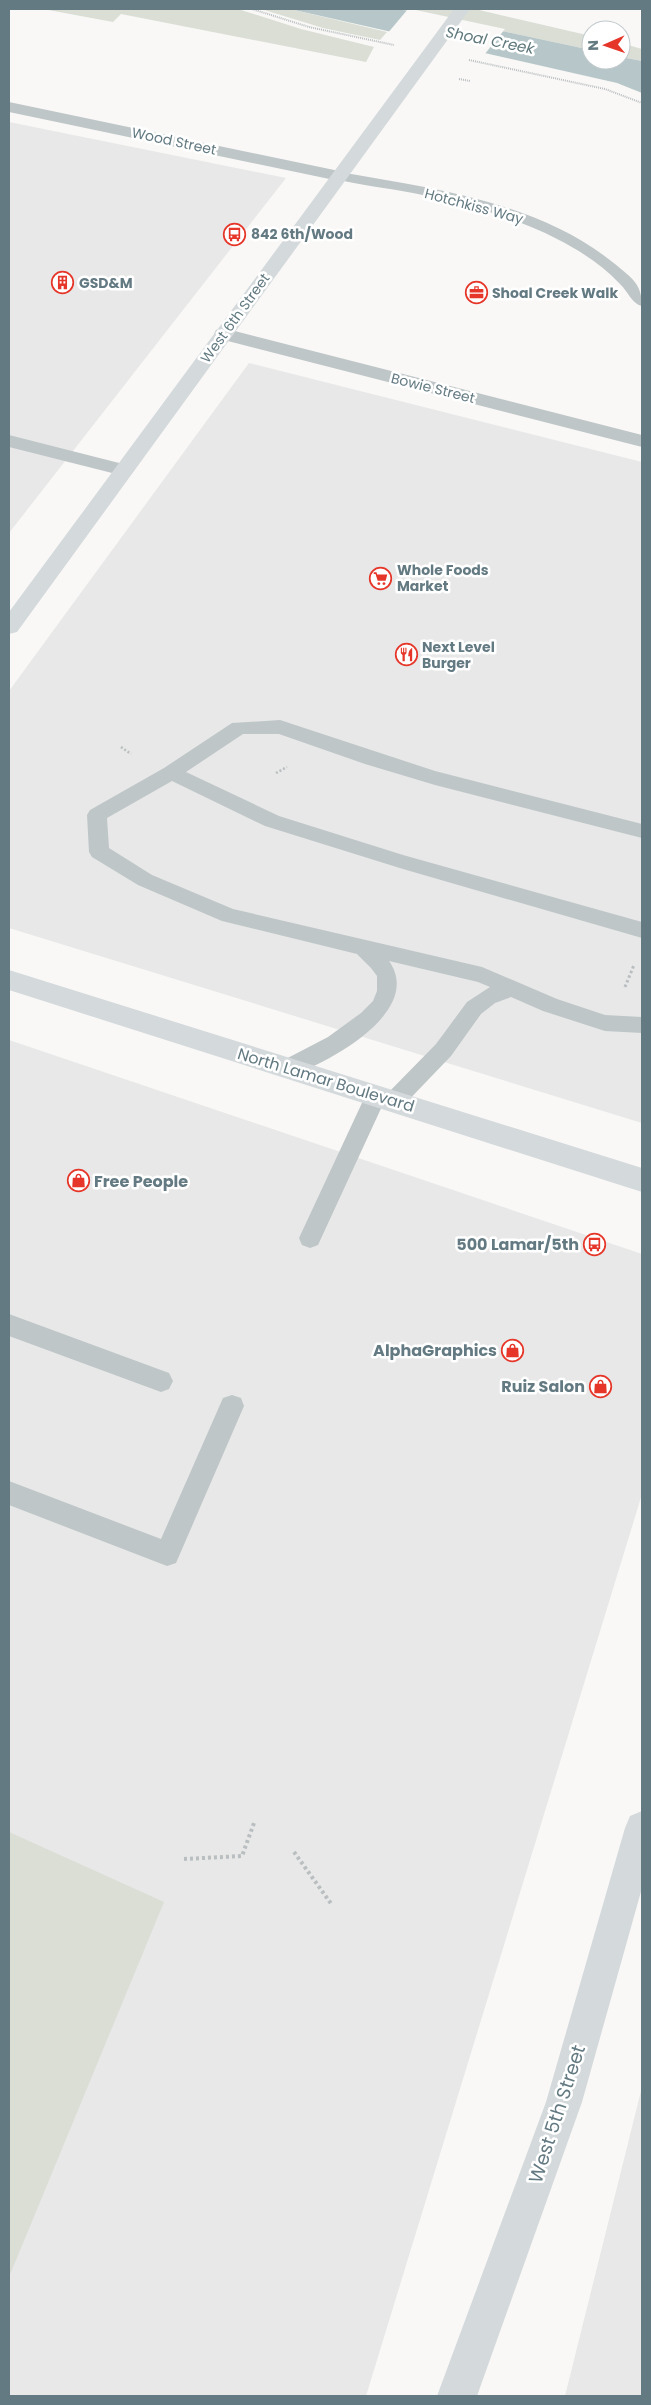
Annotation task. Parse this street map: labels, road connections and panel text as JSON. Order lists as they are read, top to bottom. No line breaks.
{"streets":{"main road":["West 6th Street","North Lamar Boulevard","West 5th Street"],"street":["Wood Street","Bowie Street"],"lane":["Hotchkiss Way"]},"crossings":[["Wood Street","Hotchkiss Way"],["Wood Street","West 6th Street"],["Hotchkiss Way","West 6th Street"],["West 6th Street","Bowie Street"]],"water":["Shoal Creek"],"places":{"bus stop":["842 6th/Wood","500 Lamar/5th"],"building":["GSD&M"],"office":["Shoal Creek Walk"],"supermarket":["Whole Foods Market"],"restaurant":["Next Level Burger"],"shop":["Free People","AlphaGraphics","Ruiz Salon"]},"north":"left"}
